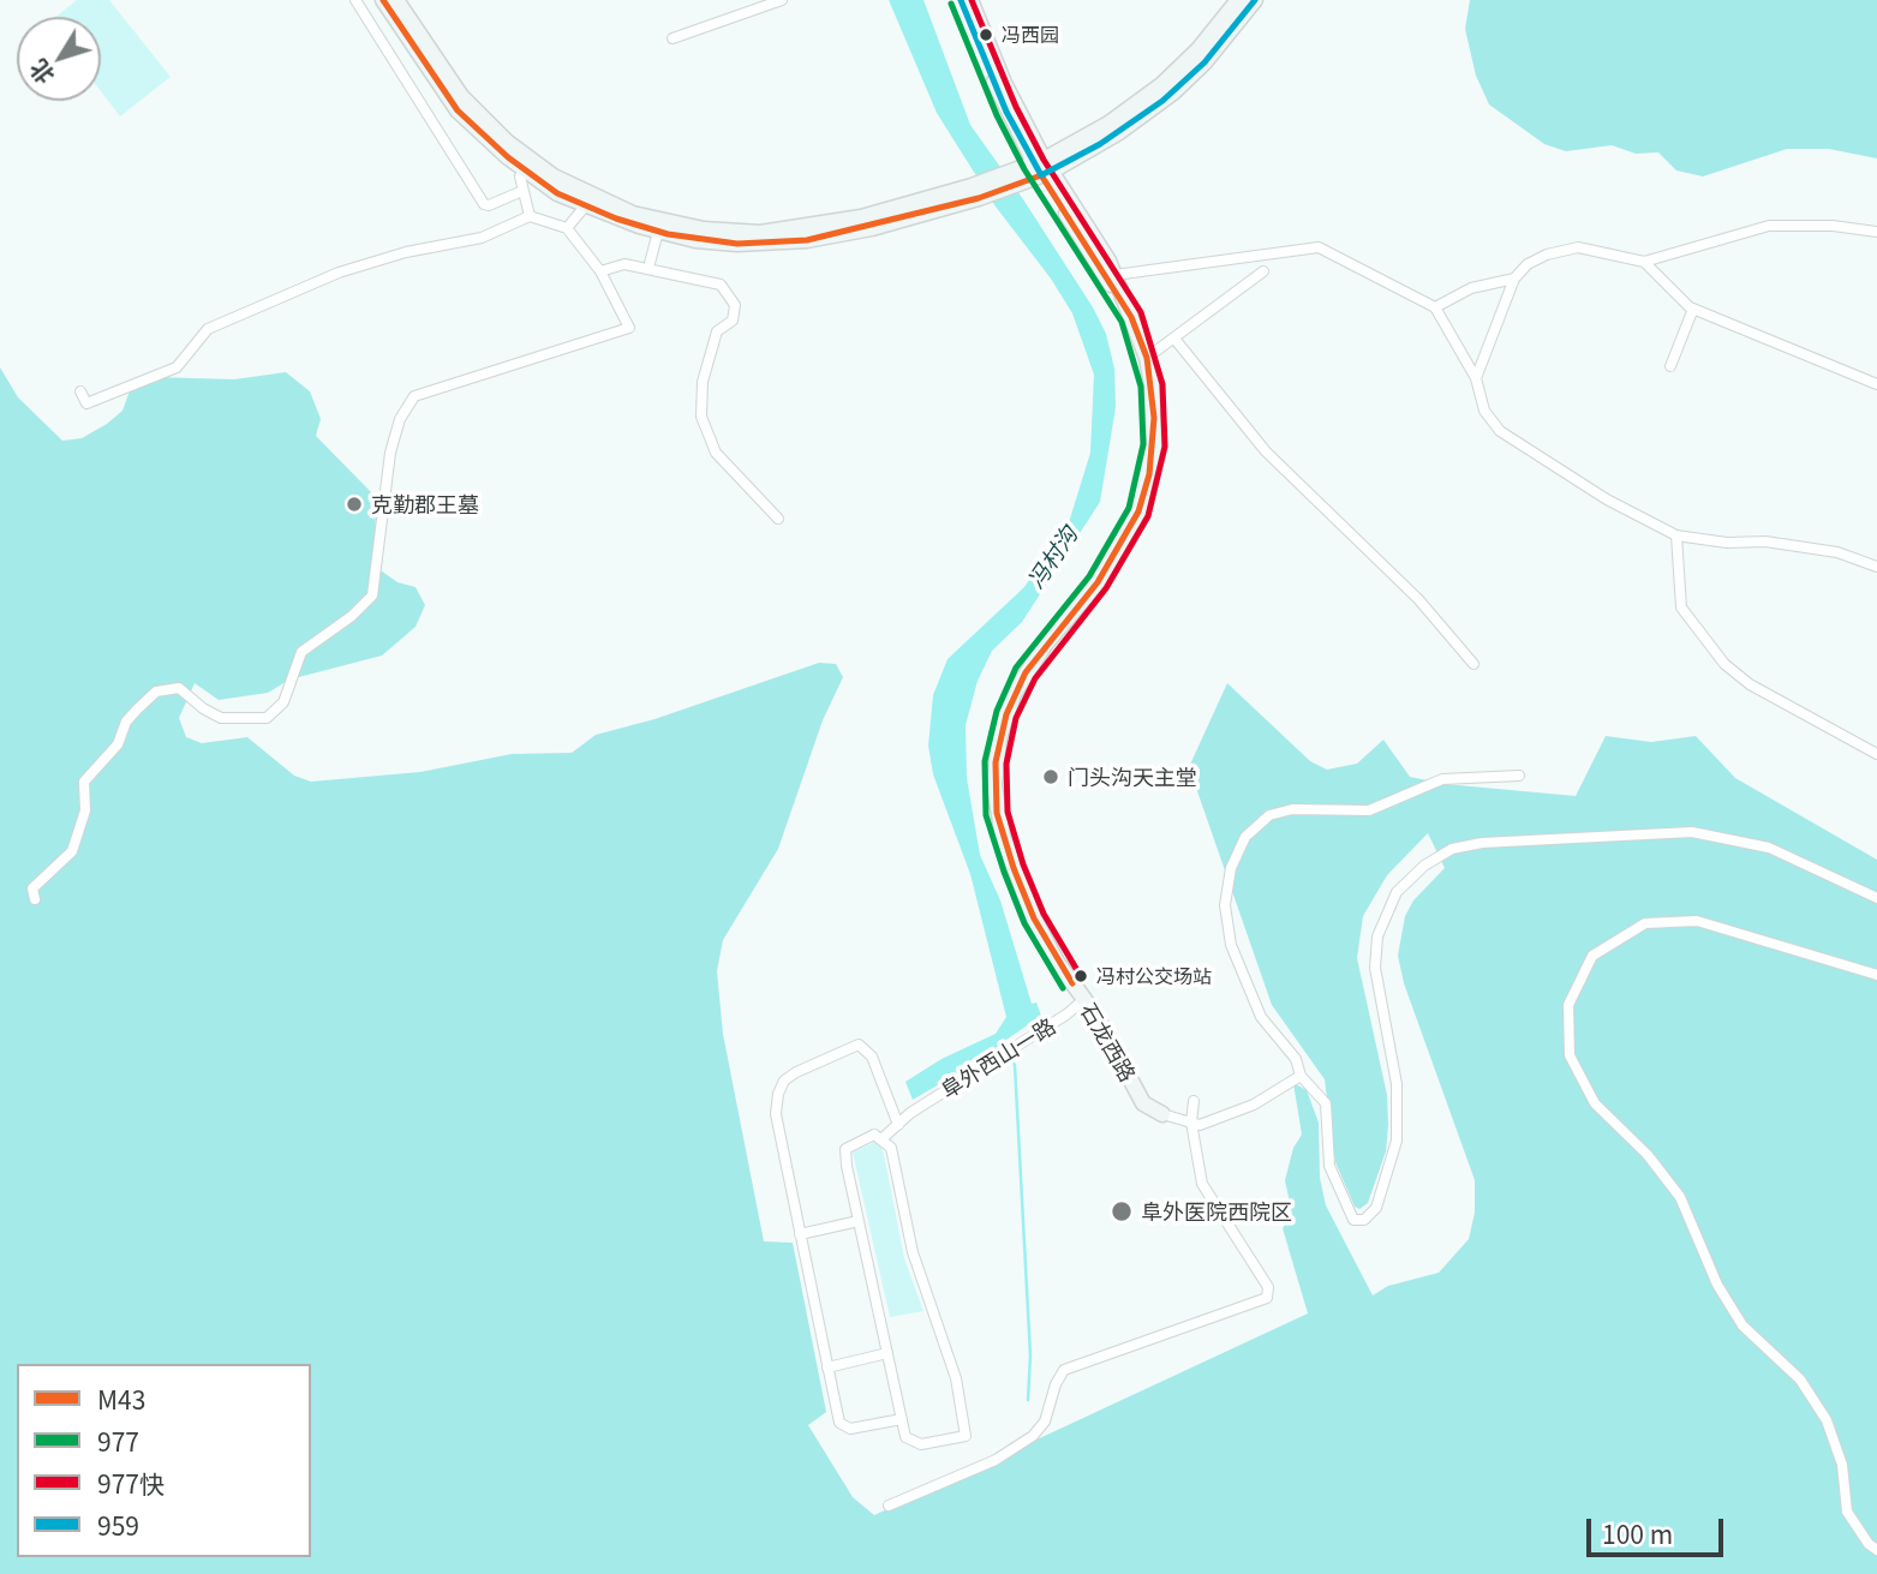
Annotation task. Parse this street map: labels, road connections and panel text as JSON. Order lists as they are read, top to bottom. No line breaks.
{"streets":{"main road":["石龙西路"],"street":["阜外西山一路"]},"crossings":[["石龙西路","阜外西山一路"]],"water":["冯村沟"],"places":["冯西园","克勤郡王墓","门头沟天主堂","冯村公交场站","阜外医院西院区"],"lines":["transit line M43","transit line 977快","transit line 959","transit line 977"],"legend":["M43","977","977快","959"],"scale_bar":"100 m","north":"bottom left"}
